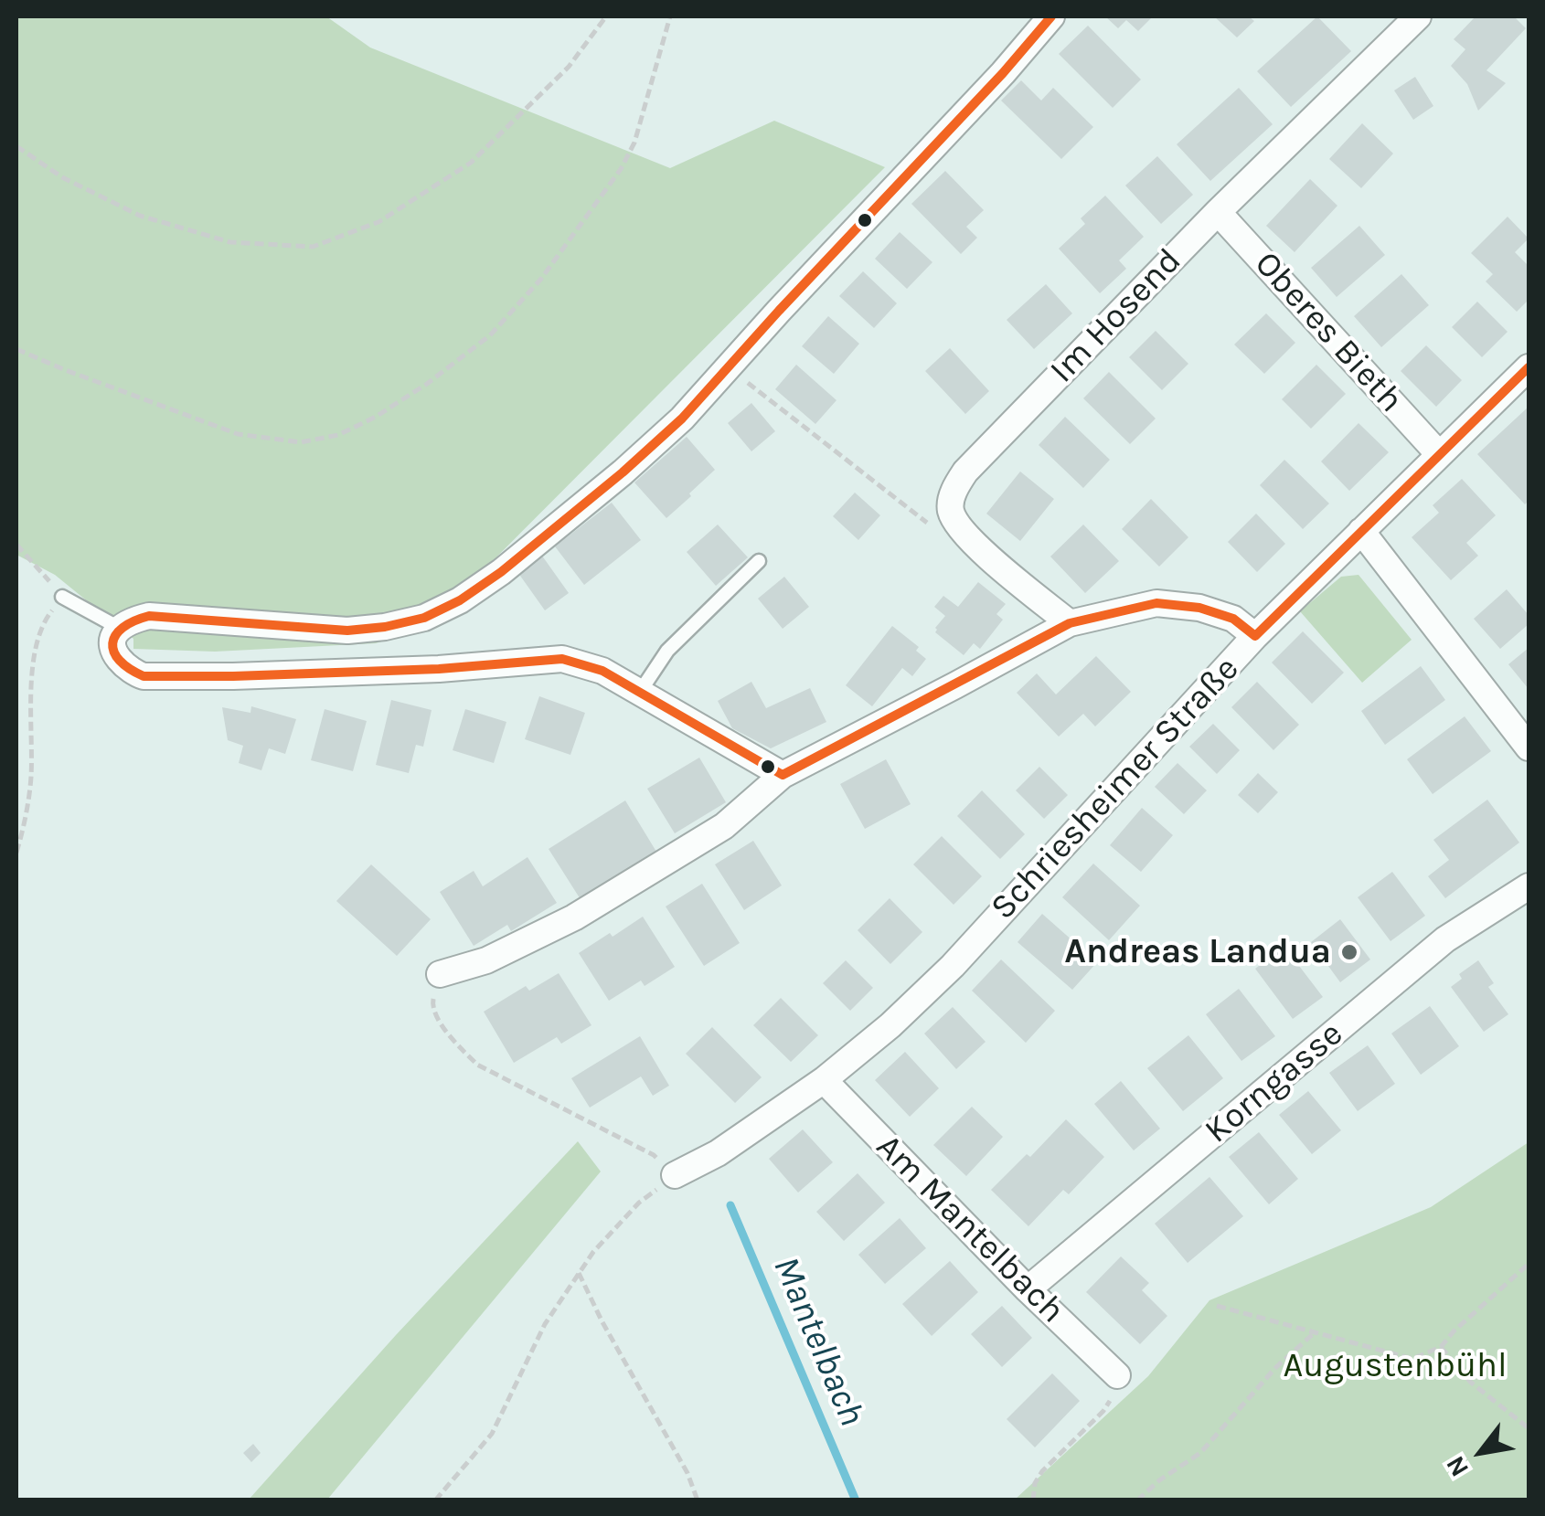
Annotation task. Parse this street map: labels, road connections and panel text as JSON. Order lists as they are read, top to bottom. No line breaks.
{"streets":{"street":["Im Hosend","Oberes Bieth","Schriesheimer Straße","Korngasse","Am Mantelbach"]},"crossings":[["Im Hosend","Oberes Bieth"],["Oberes Bieth","Schriesheimer Straße"],["Schriesheimer Straße","Am Mantelbach"],["Korngasse","Am Mantelbach"]],"water":["Mantelbach"],"parks":["Augustenbühl"],"places":["Andreas Landua"],"north":"bottom left"}
